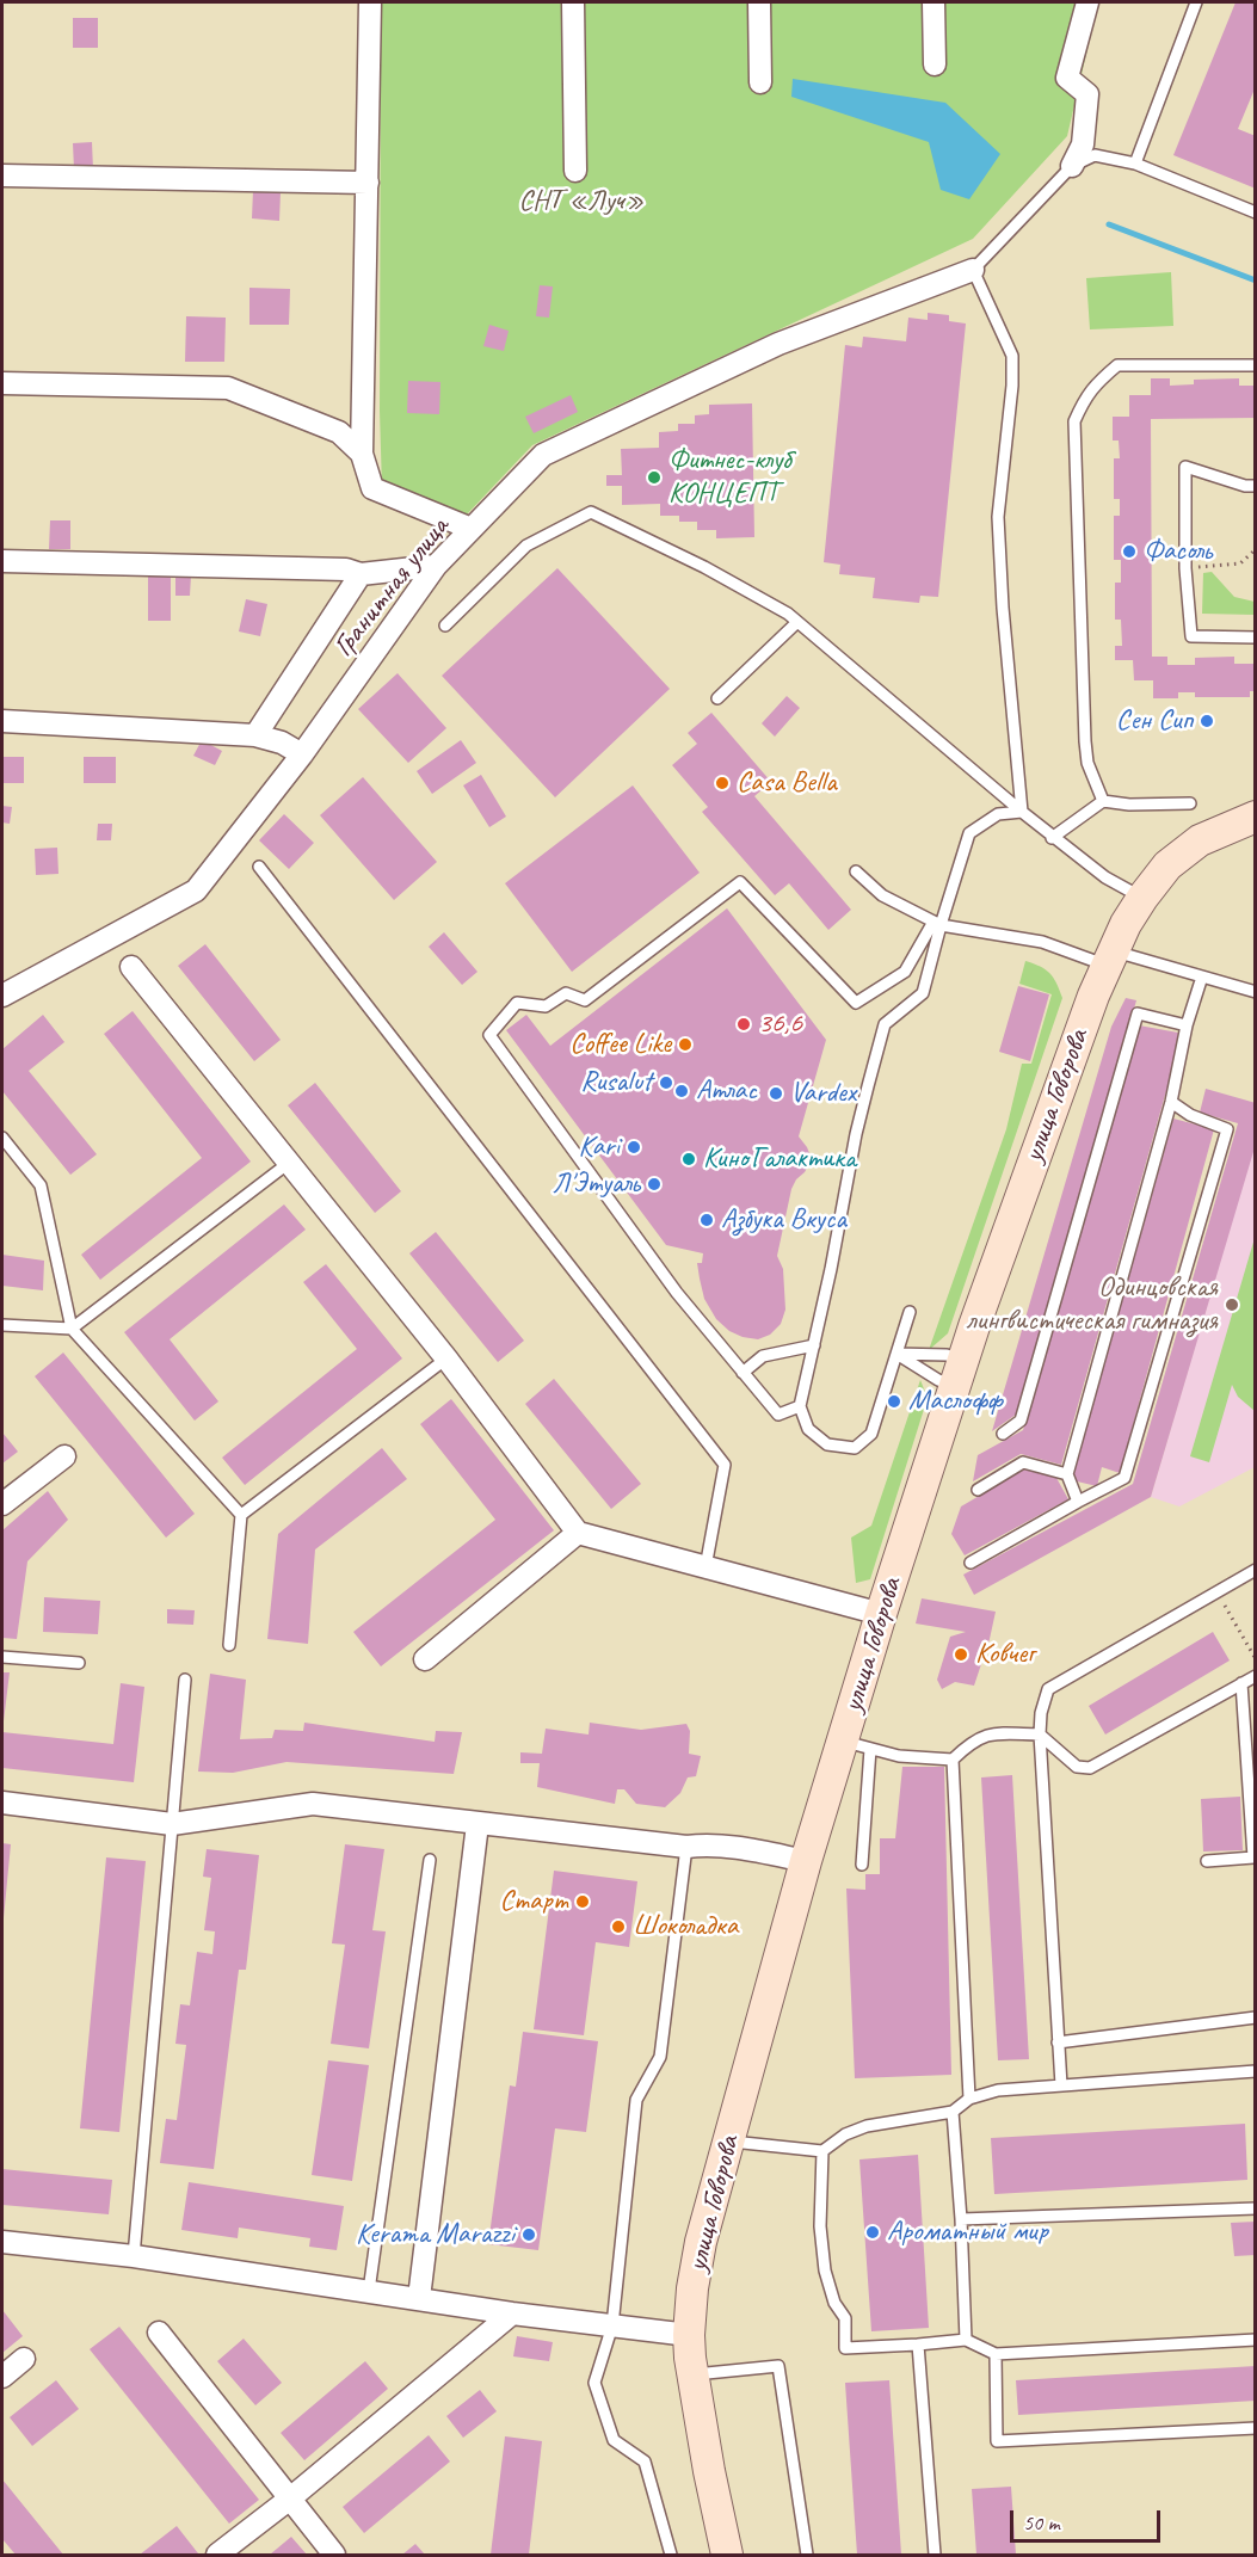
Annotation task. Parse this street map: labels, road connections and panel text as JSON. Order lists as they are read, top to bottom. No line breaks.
{"streets":{"main road":["улица Говорова"],"street":["Гранитная улица"]},"parks":["СНТ «Луч»"],"places":["Фитнес-клуб КОНЦЕПТ","Фасоль","Сен Сип","Casa Bella","36,6","Coffee Like","Rusalut","Атлас","Vardex","Kari","КиноГалактика","Л'Этуаль","Азбука Вкуса","Одинцовская лингвистическая гимназия","Маслофф","Ковчег","Старт","Шоколадка","Ароматный мир","Kerama Marazzi"],"scale_bar":"50 m"}
